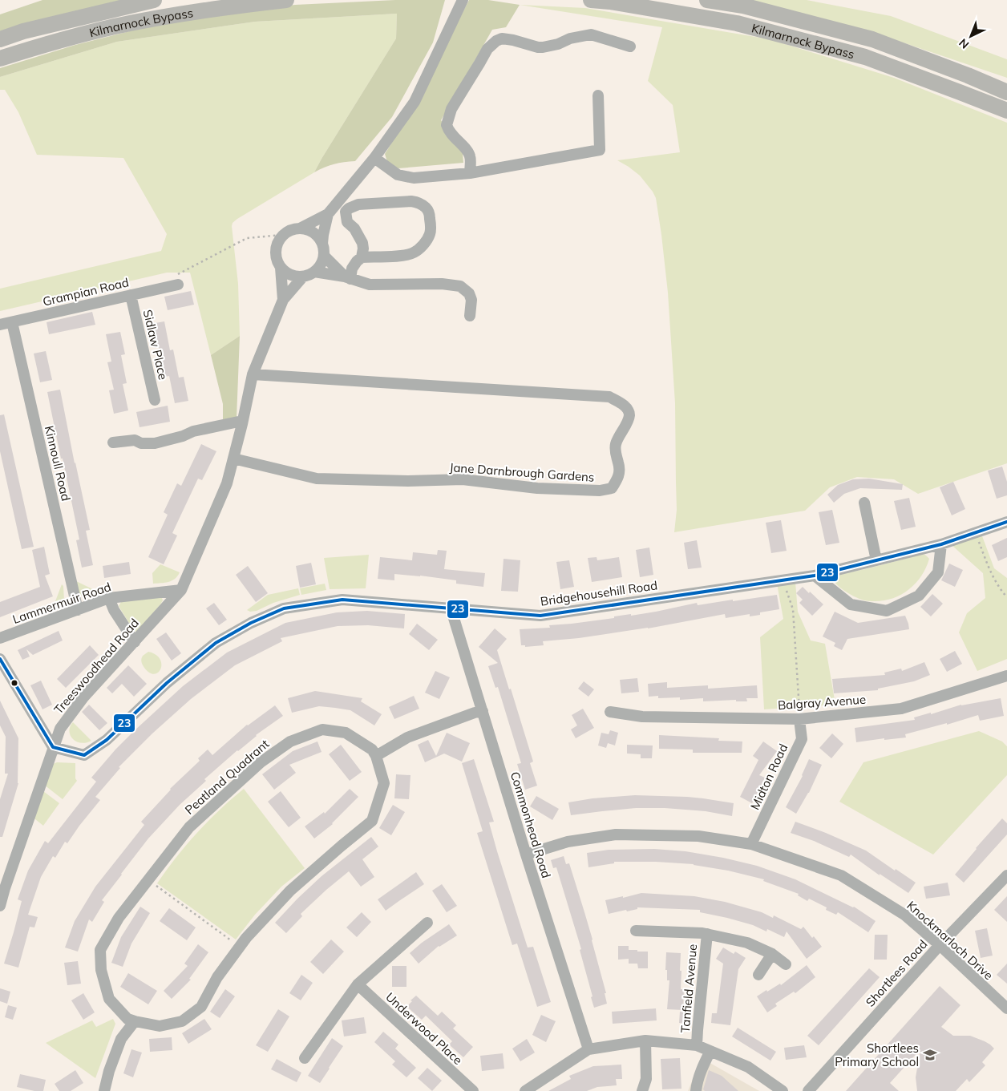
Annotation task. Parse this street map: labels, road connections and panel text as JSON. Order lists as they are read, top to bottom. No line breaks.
{"streets":{"highway":["Kilmarnock Bypass"],"street":["Grampian Road","Sidlaw Place","Kinnoull Road","Jane Darnbrough Gardens","Bridgehousehill Road","Lammermuir Road","Treeswoodhead Road","Balgray Avenue","Peatland Quadrant","Midton Road","Commonhead Road","Knockmarloch Drive","Shortlees Road","Tanfield Avenue","Underwood Place"]},"crossings":[["Grampian Road","Sidlaw Place"],["Grampian Road","Kinnoull Road"],["Kinnoull Road","Lammermuir Road"],["Jane Darnbrough Gardens","Treeswoodhead Road"],["Bridgehousehill Road","Treeswoodhead Road"],["Bridgehousehill Road","Commonhead Road"],["Lammermuir Road","Treeswoodhead Road"],["Balgray Avenue","Midton Road"],["Midton Road","Knockmarloch Drive"],["Commonhead Road","Knockmarloch Drive"],["Knockmarloch Drive","Shortlees Road"]],"places":{"school or university":["Shortlees Primary School"]},"lines":["transit line 23"],"north":"bottom left"}
